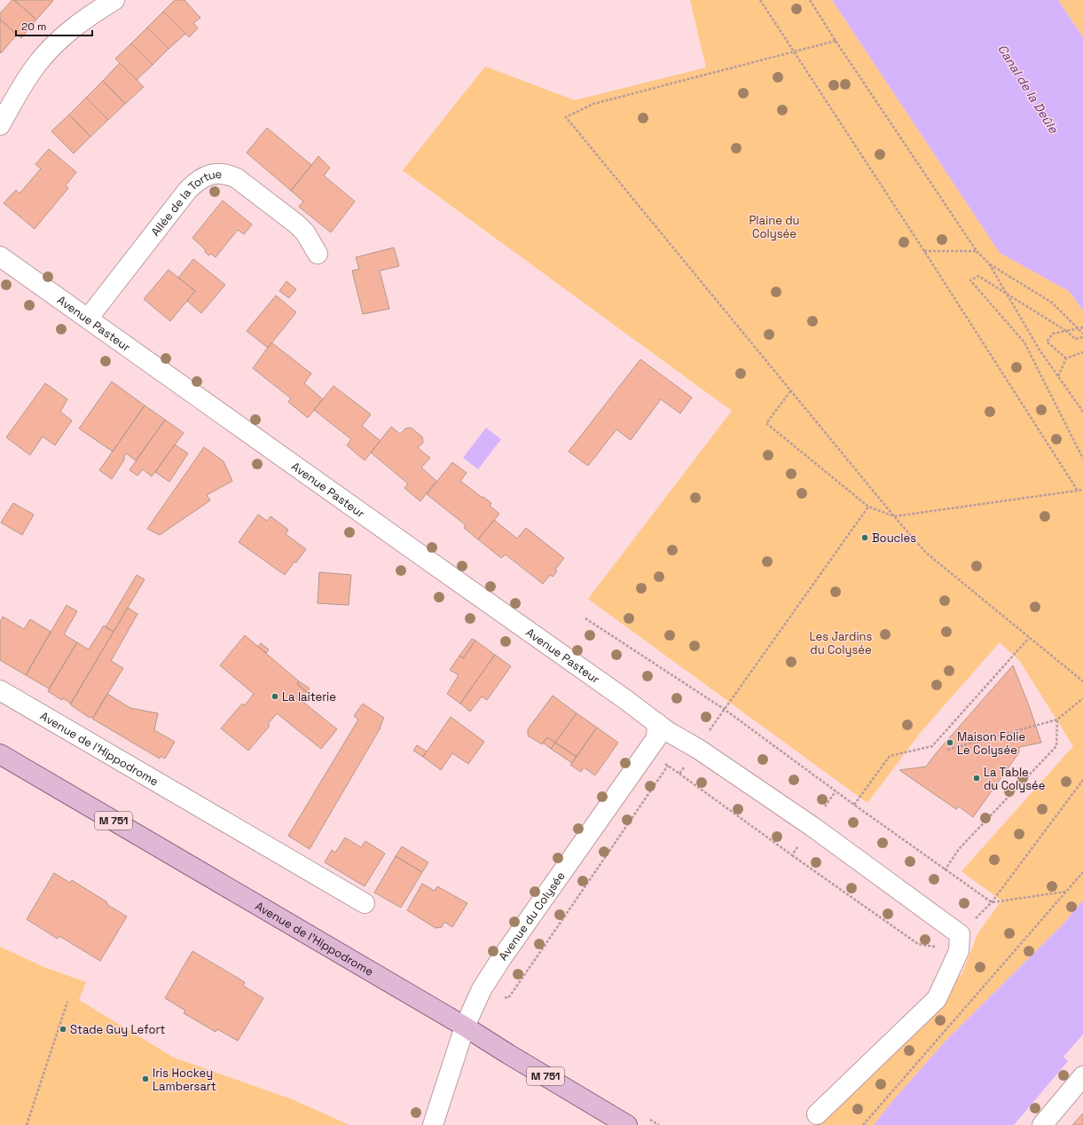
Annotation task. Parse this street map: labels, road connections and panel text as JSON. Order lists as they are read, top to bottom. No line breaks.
{"streets":{"main road":["Avenue de l'Hippodrome","M 751"],"street":["Allée de la Tortue","Avenue Pasteur","Avenue du Colysée"]},"crossings":[["Allée de la Tortue","Avenue Pasteur"],["Avenue Pasteur","Avenue du Colysée"],["Avenue de l'Hippodrome","Avenue du Colysée"]],"water":["Canal de la Deûle"],"parks":["Plaine du Colysée","Les Jardins du Colysée"],"places":["Boucles","La laiterie","Maison Folie Le Colysée","La Table du Colysée","Stade Guy Lefort","Iris Hockey Lambersart"],"scale_bar":"20 m"}
